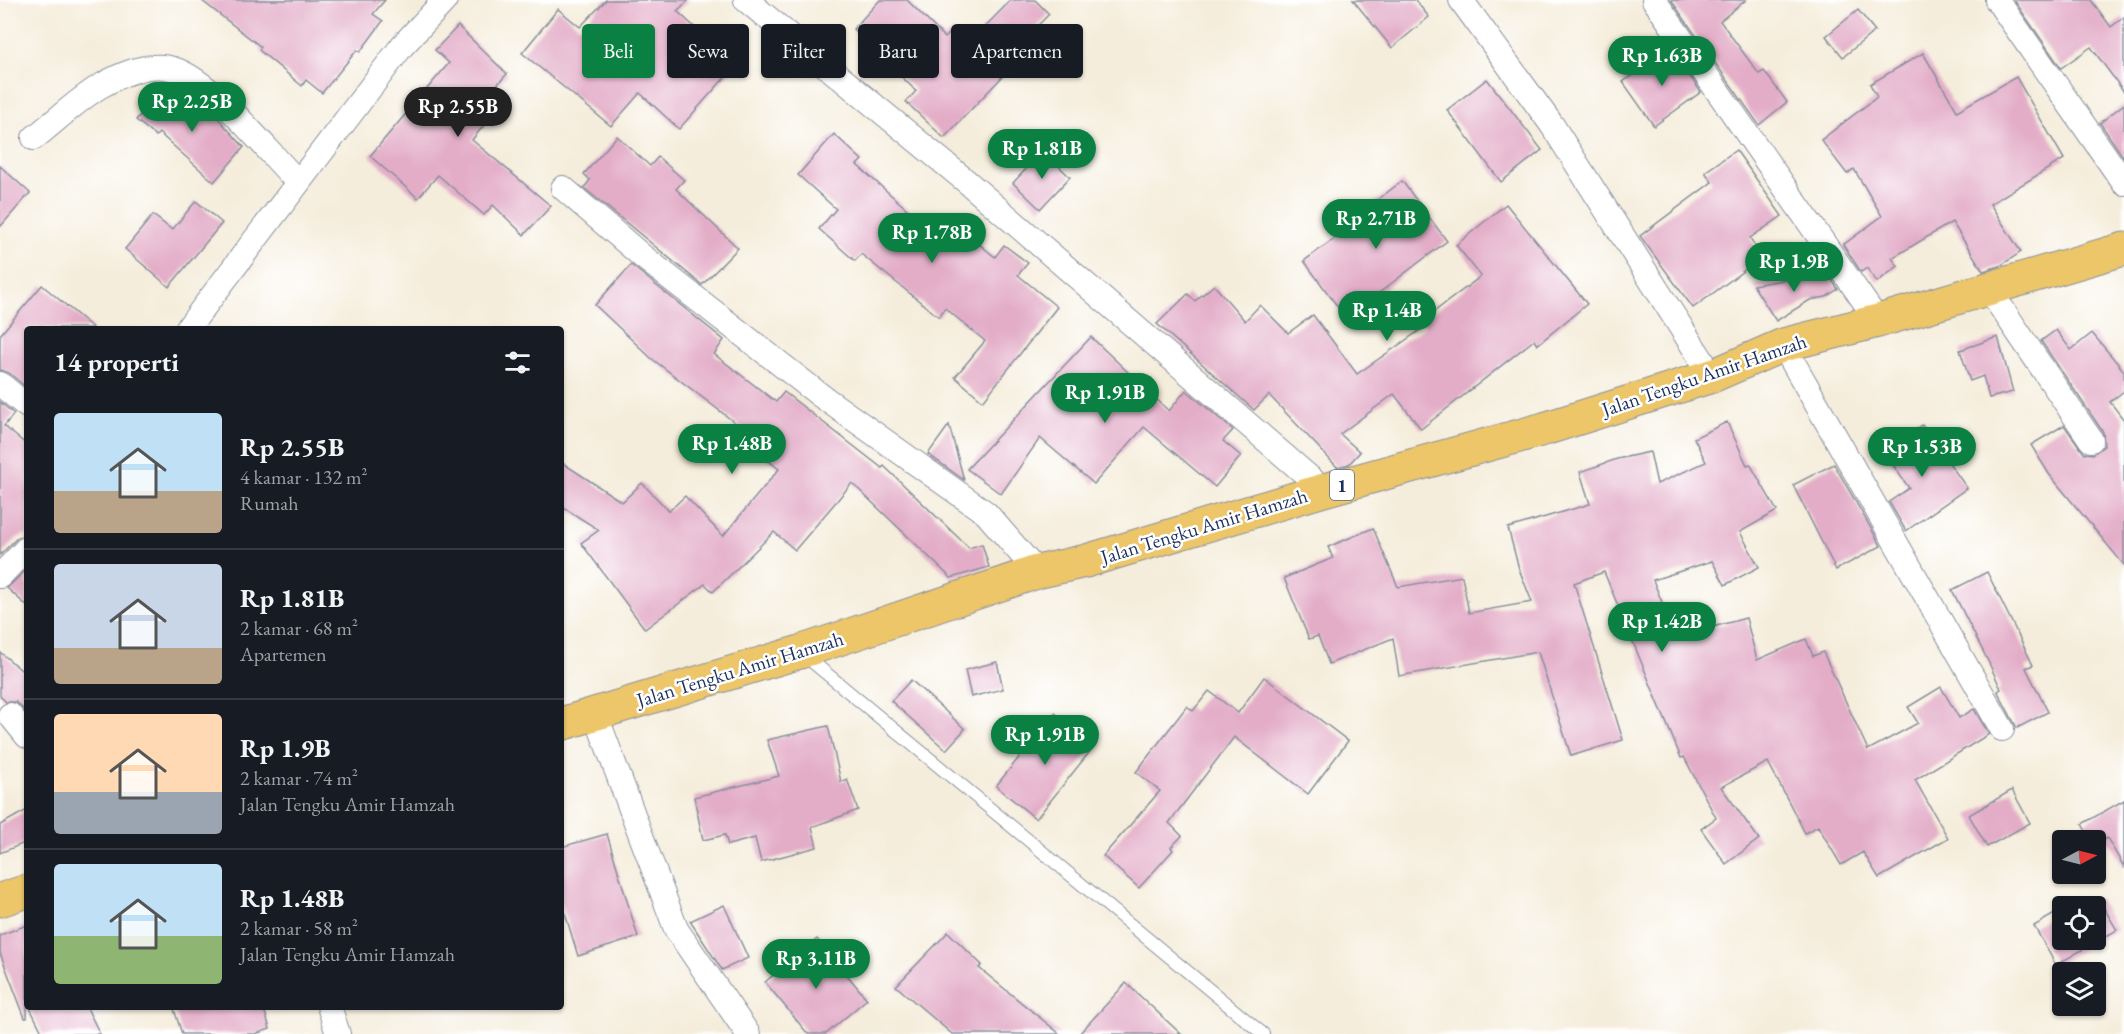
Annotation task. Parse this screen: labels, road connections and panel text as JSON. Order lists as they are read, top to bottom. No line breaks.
{"streets":{"highway":["Jalan Tengku Amir Hamzah","1"]},"north":"right","page":{"chip":["Beli","Sewa","Filter","Baru","Apartemen"],"price":["Rp 1.63B","Rp 2.25B","Rp 2.55B","Rp 1.81B","Rp 2.71B","Rp 1.78B","Rp 1.9B","Rp 1.4B","Rp 1.91B","Rp 1.48B","Rp 1.53B","Rp 1.42B","Rp 1.91B","Rp 3.11B"],"heading":"14 properti","list":[{"name":"Rp 2.55B","note":"4 kamar · 132 m² · Rumah"},{"name":"Rp 1.81B","note":"2 kamar · 68 m² · Apartemen"},{"name":"Rp 1.9B","note":"2 kamar · 74 m² · Jalan Tengku Amir Hamzah"},{"name":"Rp 1.48B","note":"2 kamar · 58 m² · Jalan Tengku Amir Hamzah"}]}}
